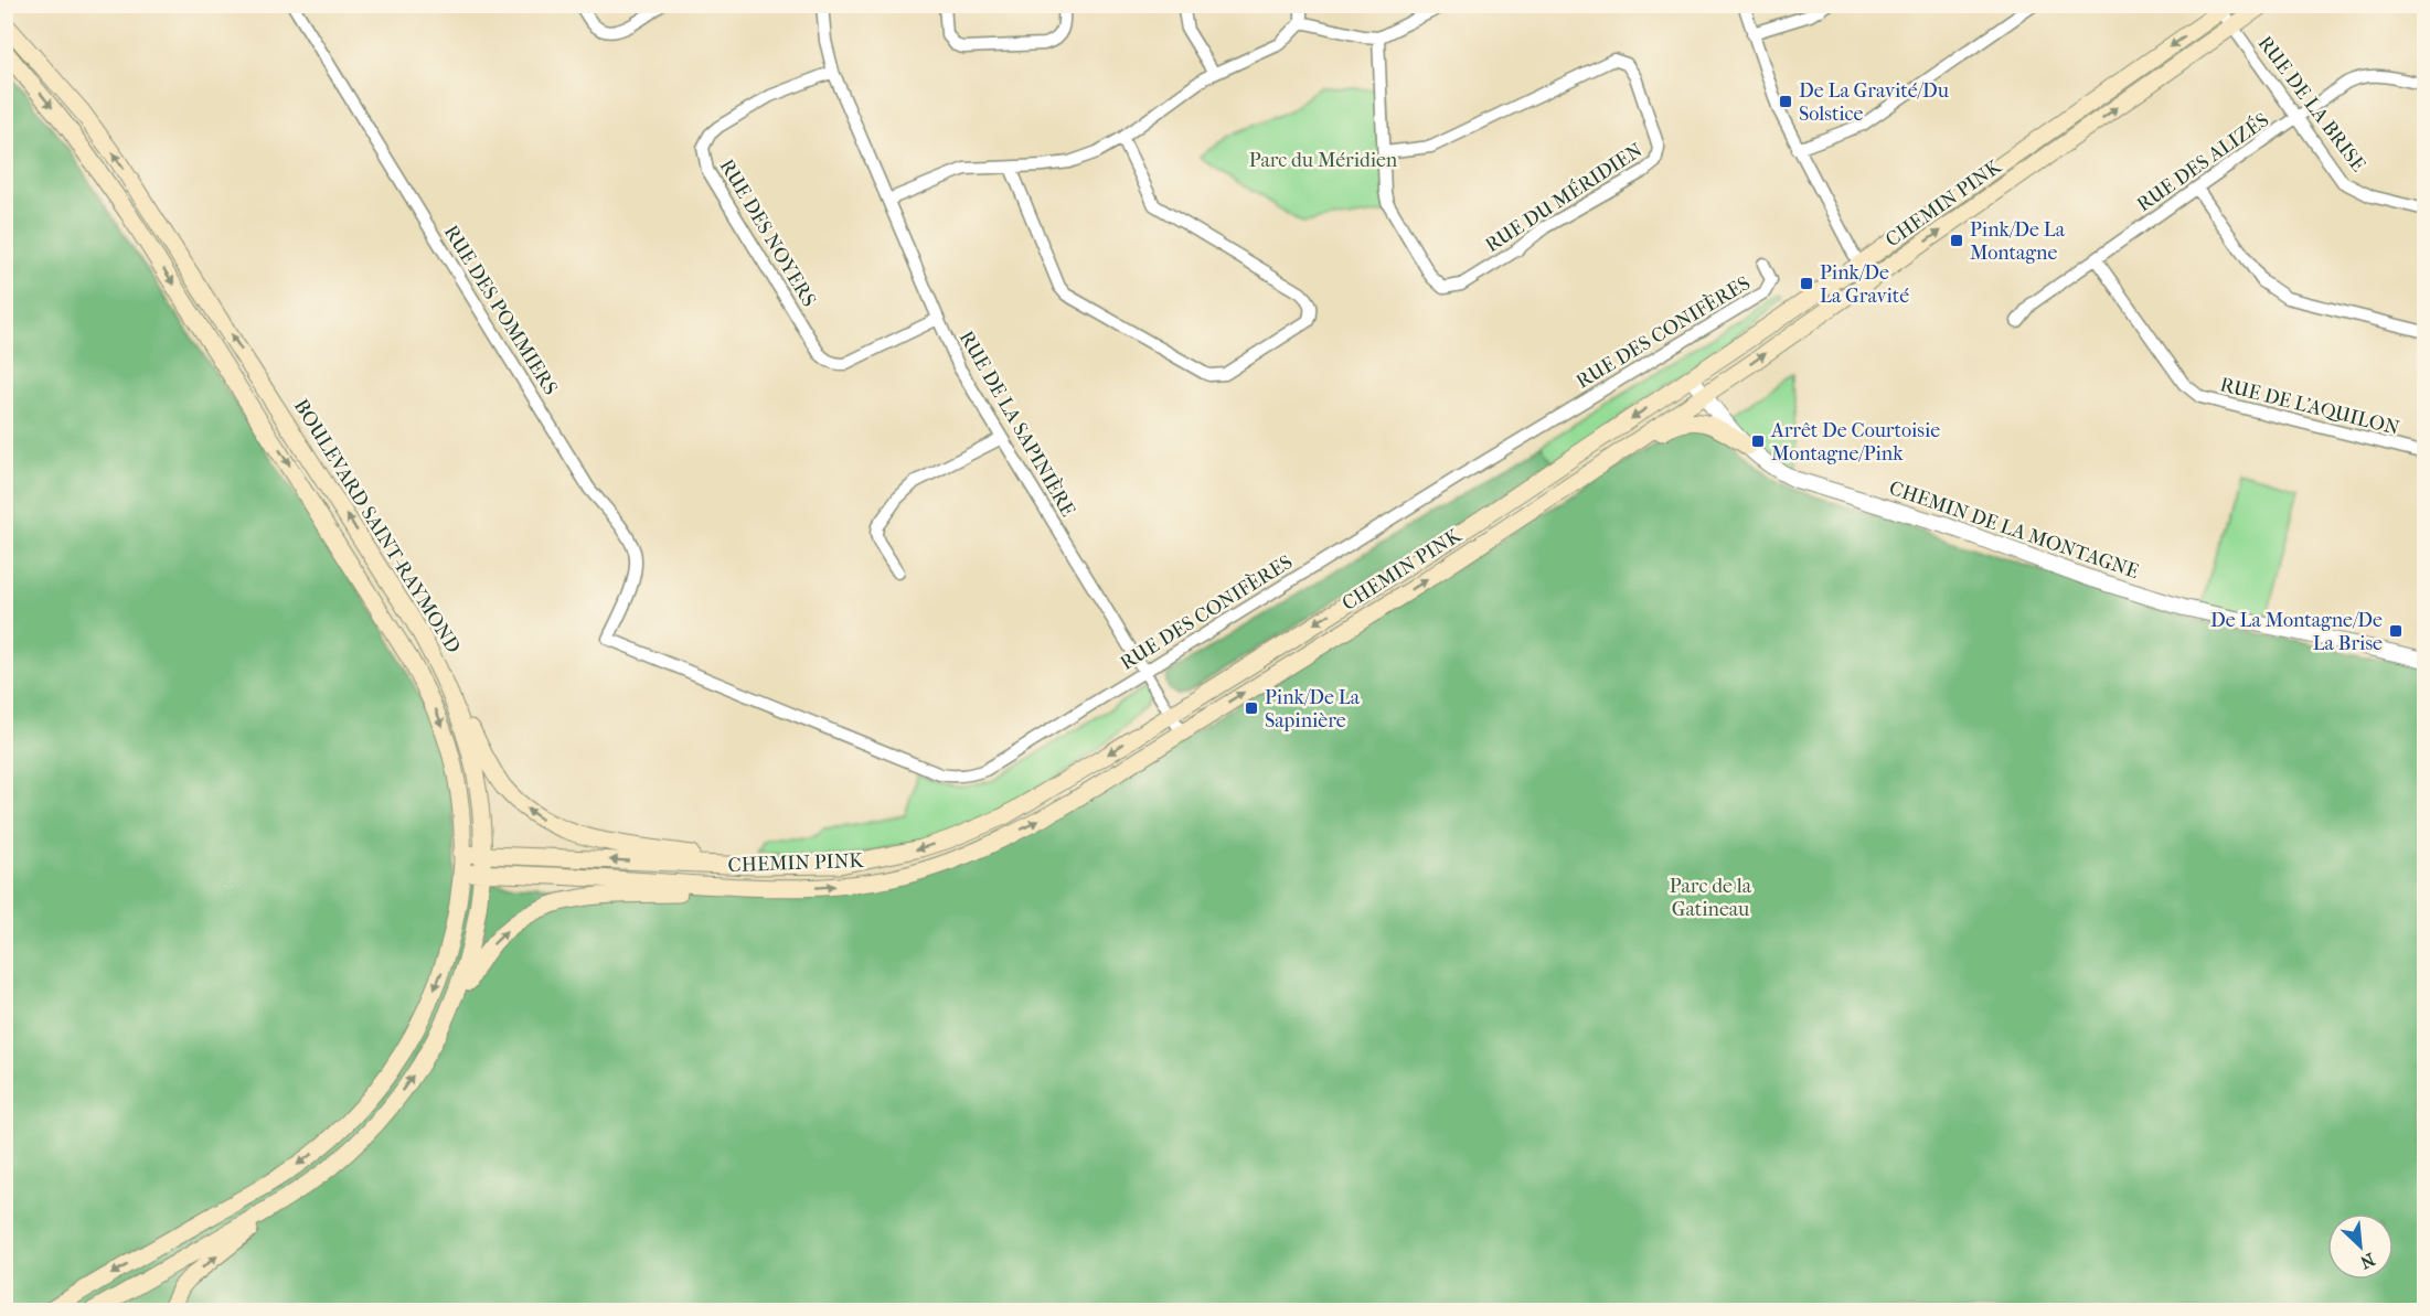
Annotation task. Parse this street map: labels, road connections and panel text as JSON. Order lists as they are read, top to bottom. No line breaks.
{"streets":{"main road":["CHEMIN PINK","BOULEVARD SAINT-RAYMOND"],"street":["RUE DE LA BRISE","RUE DES ALIZÉS","RUE DU MÉRIDIEN","RUE DES NOYERS","RUE DES POMMIERS","RUE DES CONIFÈRES","RUE DE L'AQUILON","RUE DE LA SAPINIÈRE","CHEMIN DE LA MONTAGNE"]},"crossings":[["RUE DE LA BRISE","RUE DES ALIZÉS"],["RUE DE LA BRISE","CHEMIN PINK"],["RUE DES ALIZÉS","RUE DE L'AQUILON"],["CHEMIN PINK","RUE DE LA SAPINIÈRE"],["CHEMIN PINK","BOULEVARD SAINT-RAYMOND"],["CHEMIN PINK","CHEMIN DE LA MONTAGNE"],["RUE DES NOYERS","RUE DE LA SAPINIÈRE"],["RUE DES POMMIERS","RUE DES CONIFÈRES"],["RUE DES CONIFÈRES","RUE DE LA SAPINIÈRE"]],"parks":["Parc du Méridien","Parc de la Gatineau"],"places":{"transit":["De La Gravité/Du Solstice","Pink/De La Montagne","Pink/De La Gravité","Arrêt De Courtoisie Montagne/Pink","De La Montagne/De La Brise","Pink/De La Sapinière"]},"north":"bottom right"}
